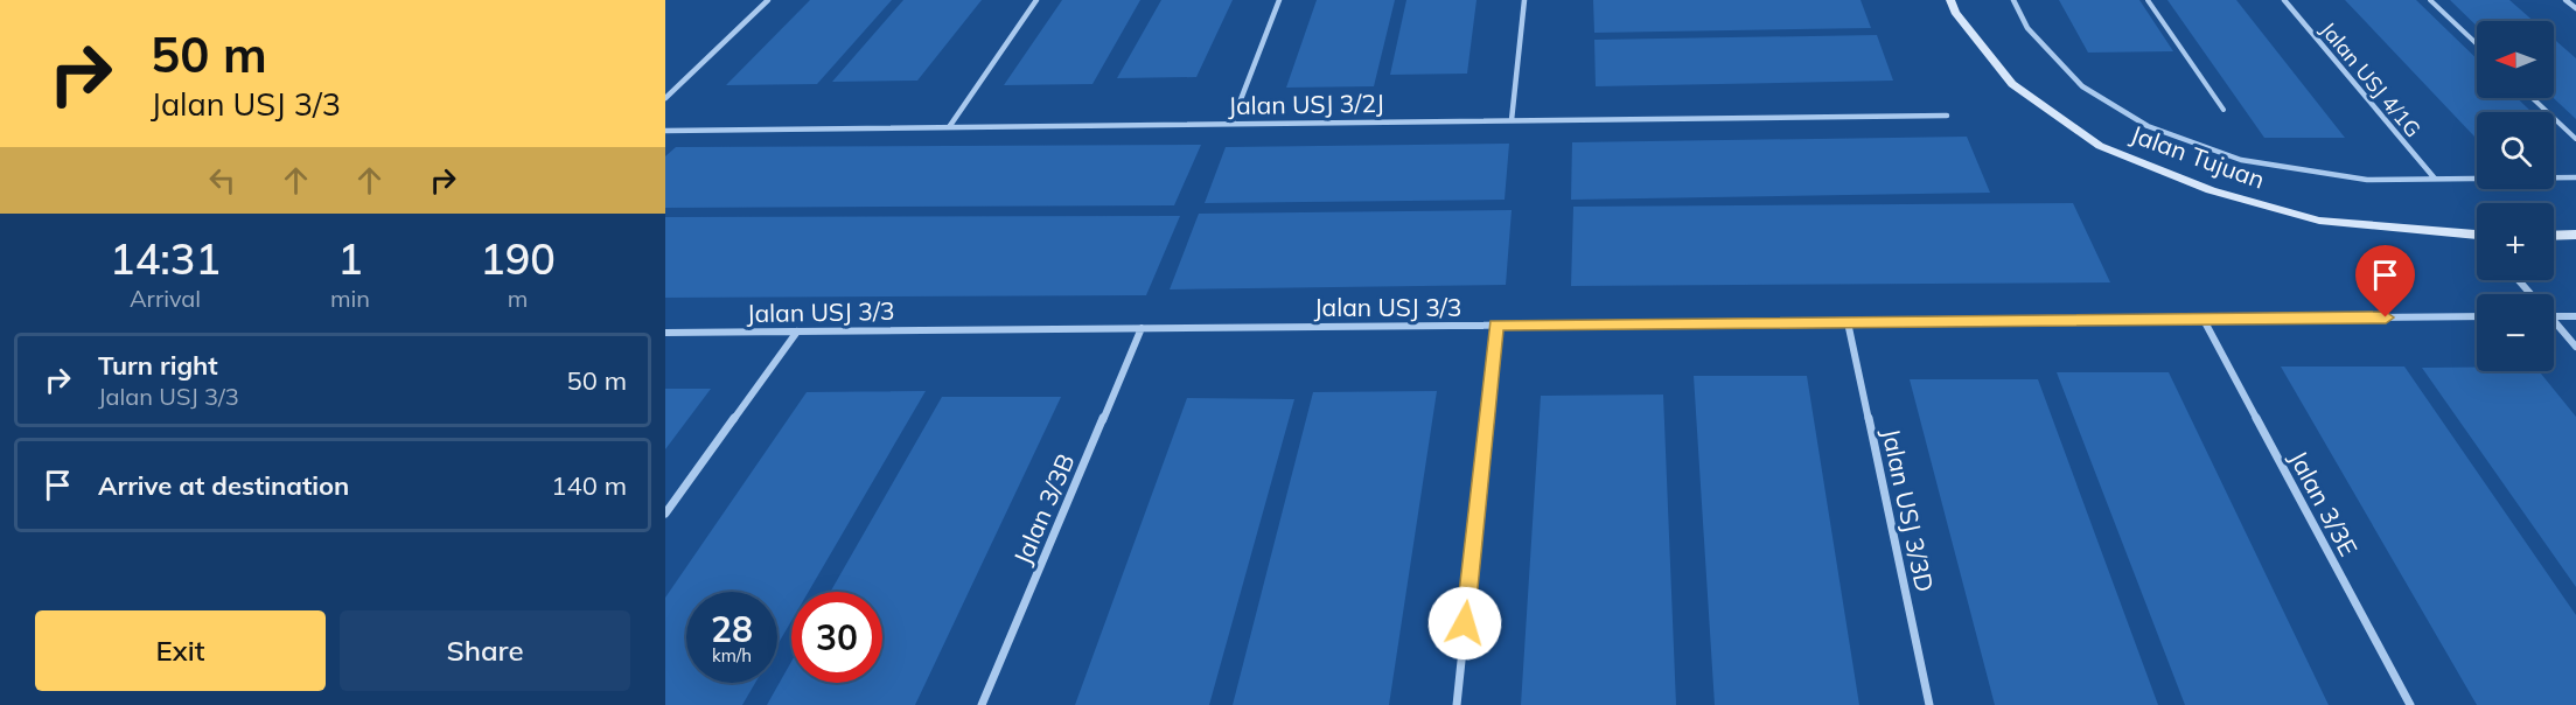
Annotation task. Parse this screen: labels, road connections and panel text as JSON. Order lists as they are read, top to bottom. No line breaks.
{"streets":{"street":["Jalan USJ 4/1G","Jalan USJ 3/2J","Jalan Tujuan","Jalan USJ 3/3","Jalan 3/3E","Jalan 3/3B","Jalan USJ 3/3D"]},"crossings":[["Jalan USJ 3/3","Jalan 3/3E"],["Jalan USJ 3/3","Jalan 3/3B"],["Jalan USJ 3/3","Jalan USJ 3/3D"]],"north":"left","page":{"turn":["50 m","Jalan USJ 3/3"],"map_buttons":["+","−"],"eta":["14:31","Arrival","1","min","190","m"],"list":[{"name":"Turn right","note":"Jalan USJ 3/3","value":"50 m"},{"name":"Arrive at destination","value":"140 m"}],"speed":"28 km/h","limit":"30","buttons":["Exit","Share"]}}
